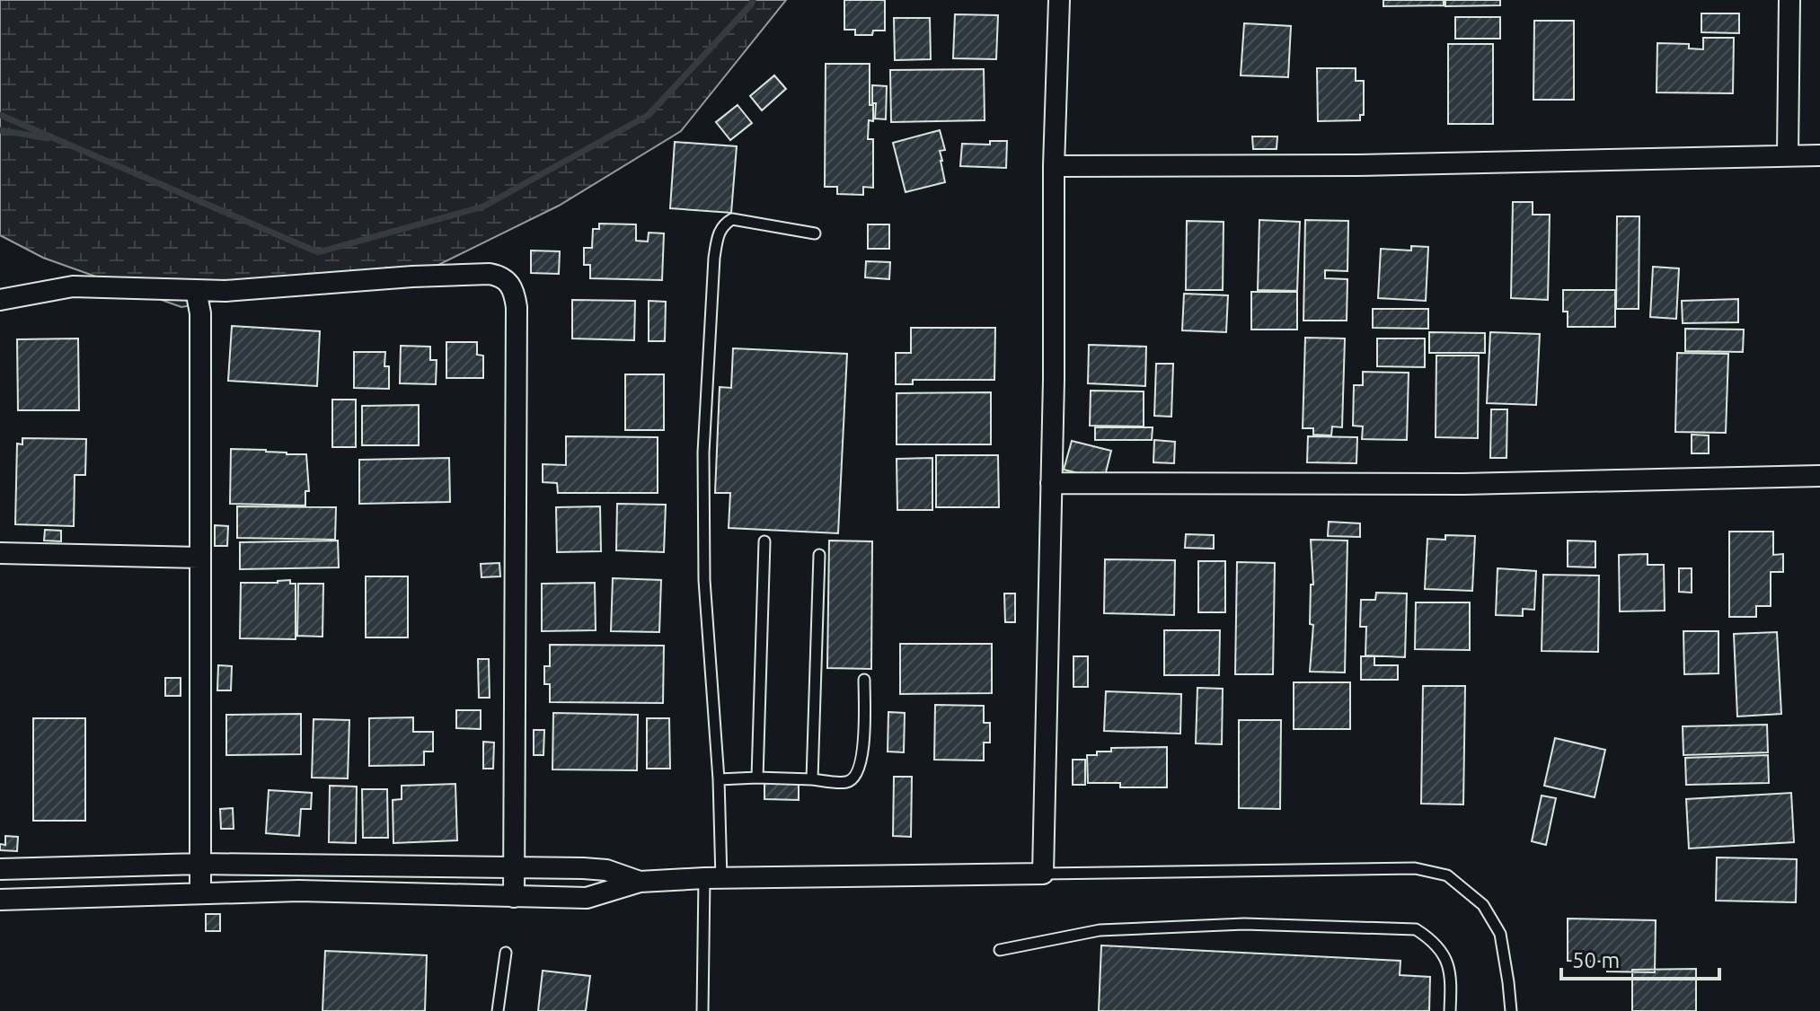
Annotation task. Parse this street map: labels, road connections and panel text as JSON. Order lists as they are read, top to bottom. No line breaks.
{"scale_bar":"50 m"}
